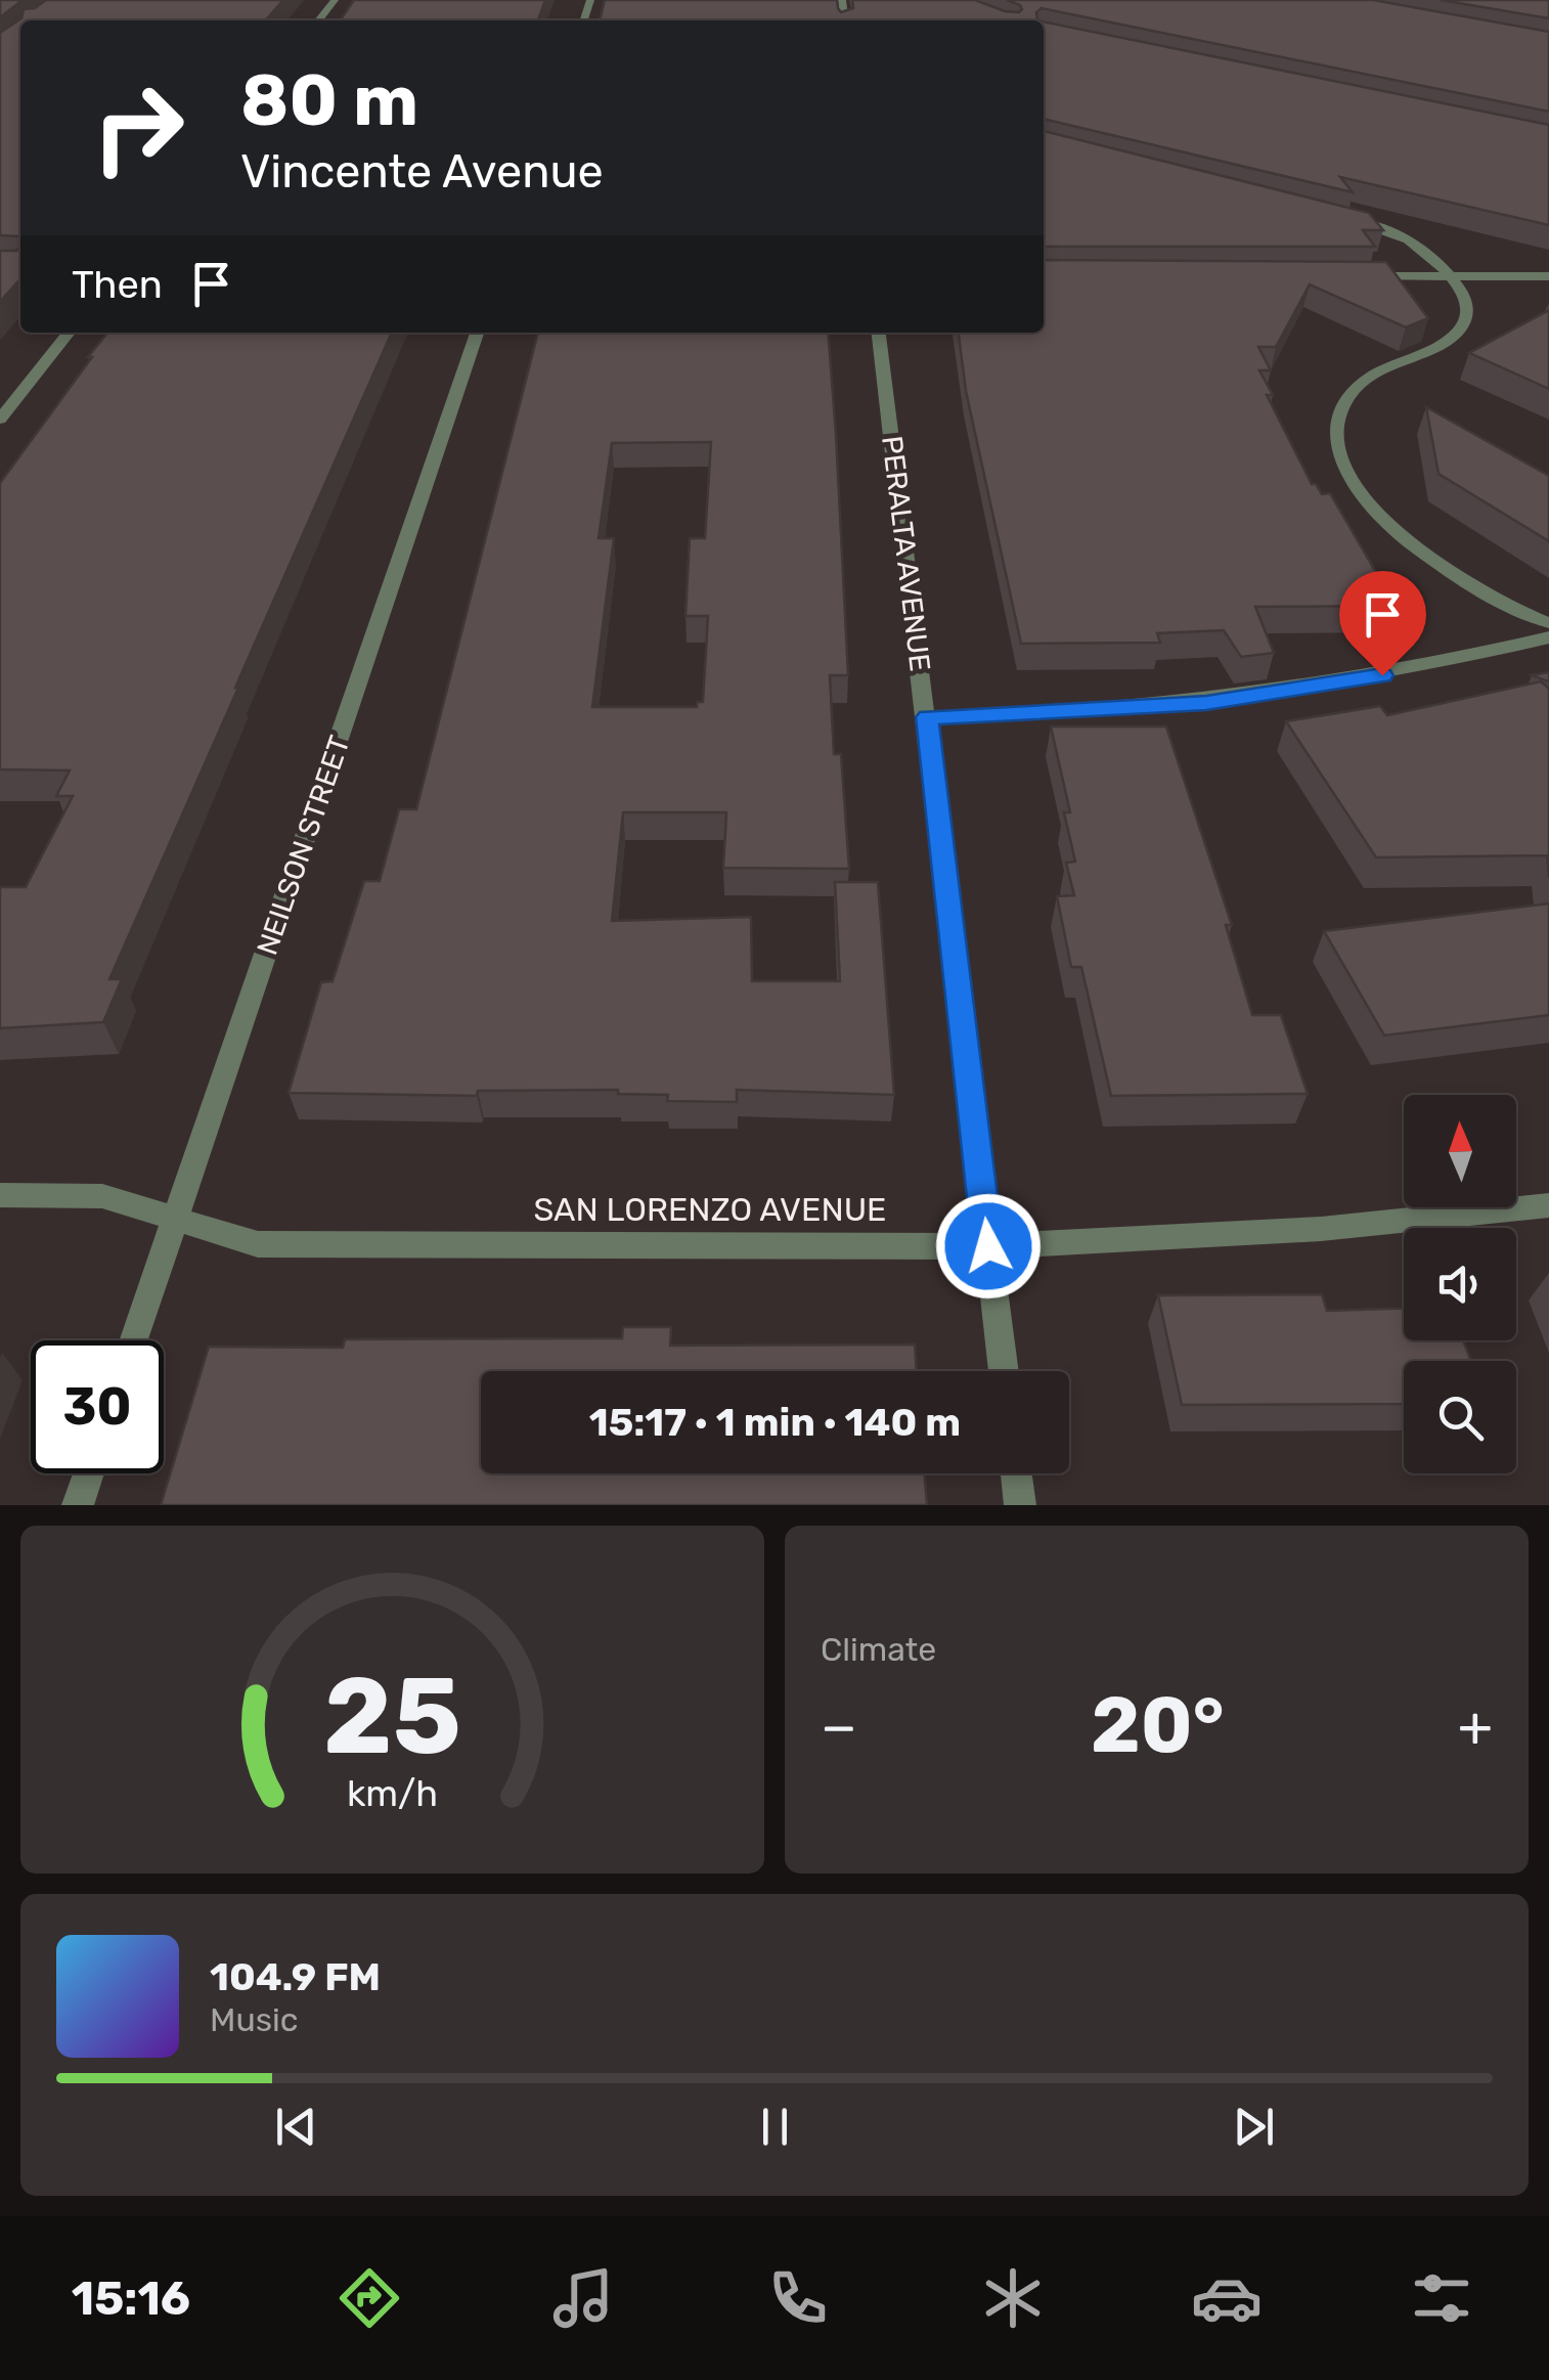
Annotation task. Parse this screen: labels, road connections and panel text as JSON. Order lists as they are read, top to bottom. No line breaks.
{"streets":{"street":["PERALTA AVENUE","NEILSON STREET","SAN LORENZO AVENUE"]},"crossings":[["PERALTA AVENUE","SAN LORENZO AVENUE"],["NEILSON STREET","SAN LORENZO AVENUE"]],"north":"top","page":{"turn":["80 m","Vincente Avenue"],"then":"Then","limit":"30","trip":"15:17 · 1 min · 140 m","tile":"Climate","heat":["−","20°","+"],"song":["104.9 FM","Music"],"tabs":"15:16","gauge":["25","km/h"]}}
